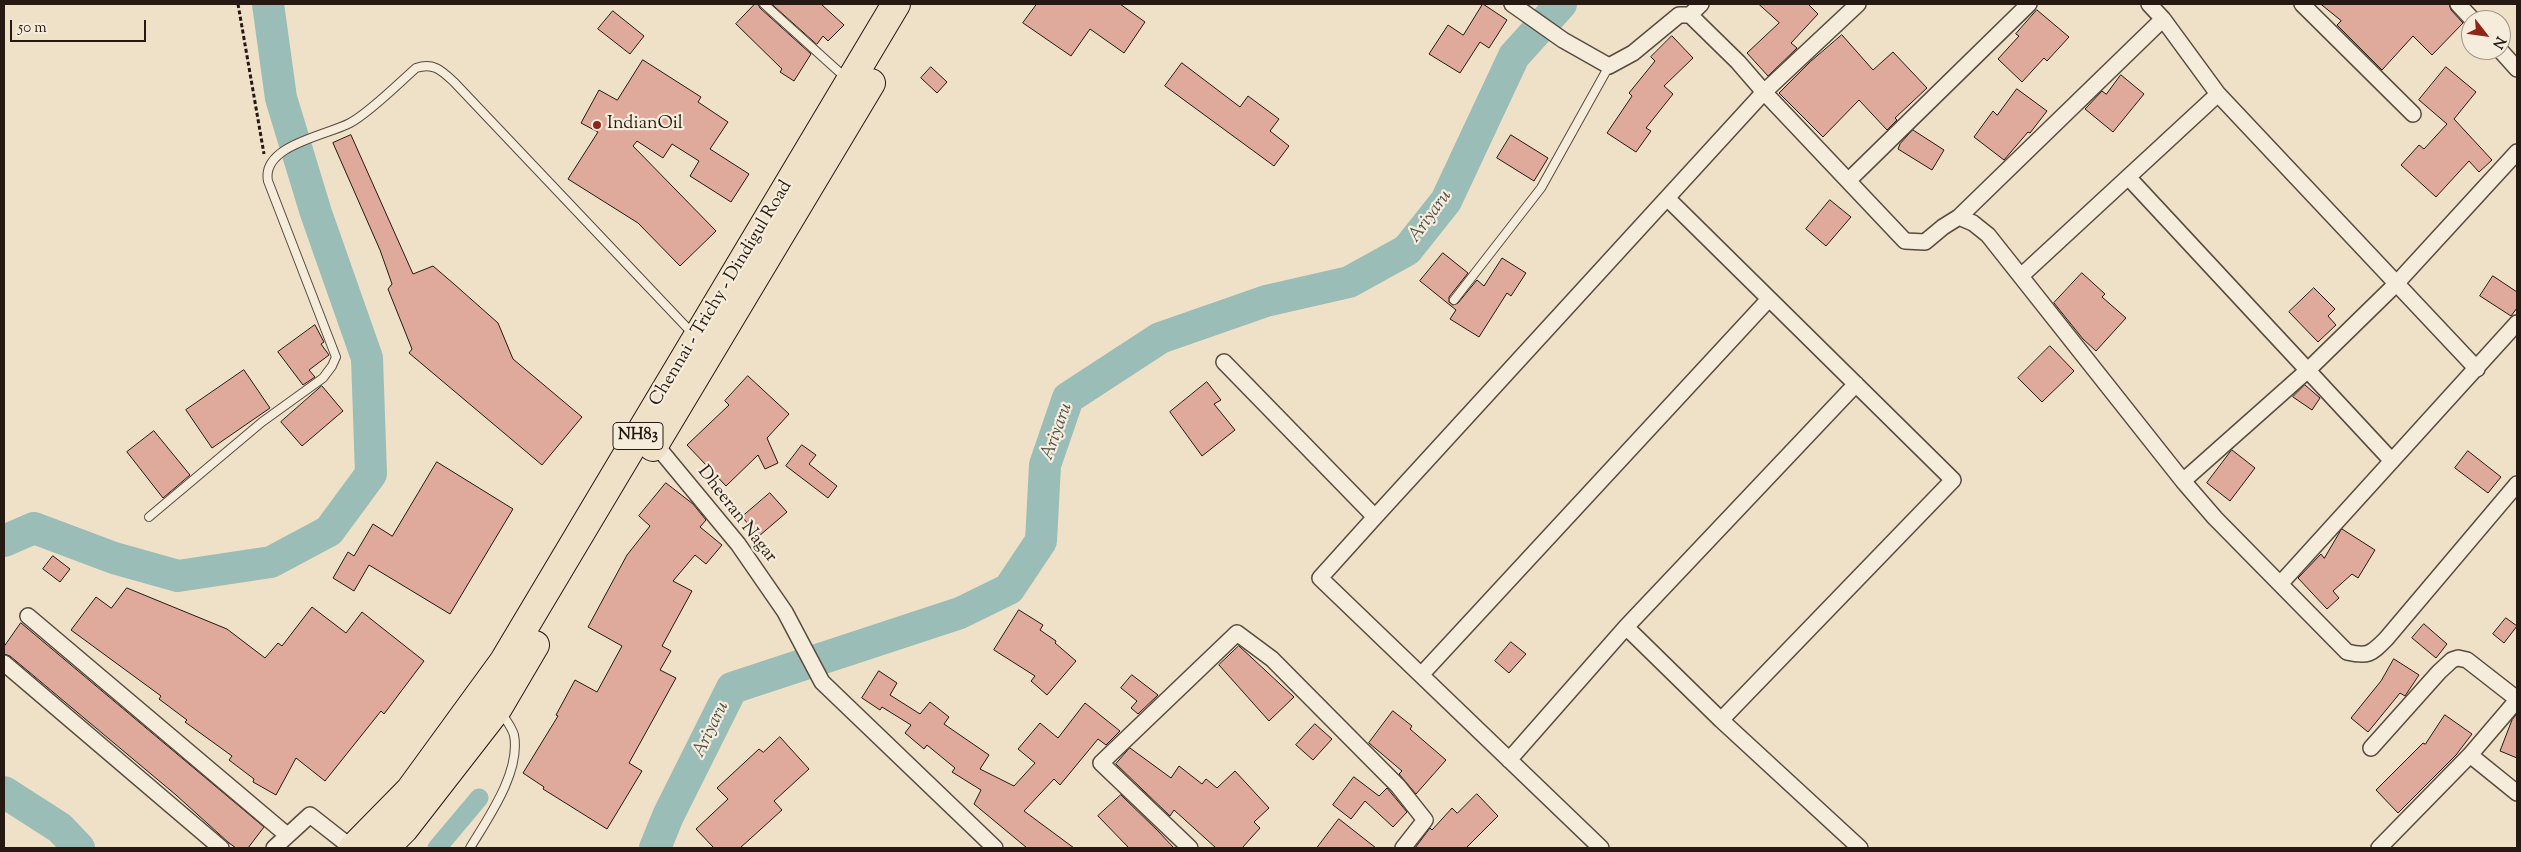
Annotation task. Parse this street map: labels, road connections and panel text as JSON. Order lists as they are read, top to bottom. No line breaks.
{"streets":{"highway":["Chennai - Trichy - Dindigul Road","NH83"],"street":["Dheeran Nagar"]},"crossings":[["Chennai - Trichy - Dindigul Road","Dheeran Nagar"]],"water":["Ariyaru"],"places":["IndianOil"],"scale_bar":"50 m","north":"bottom right"}
